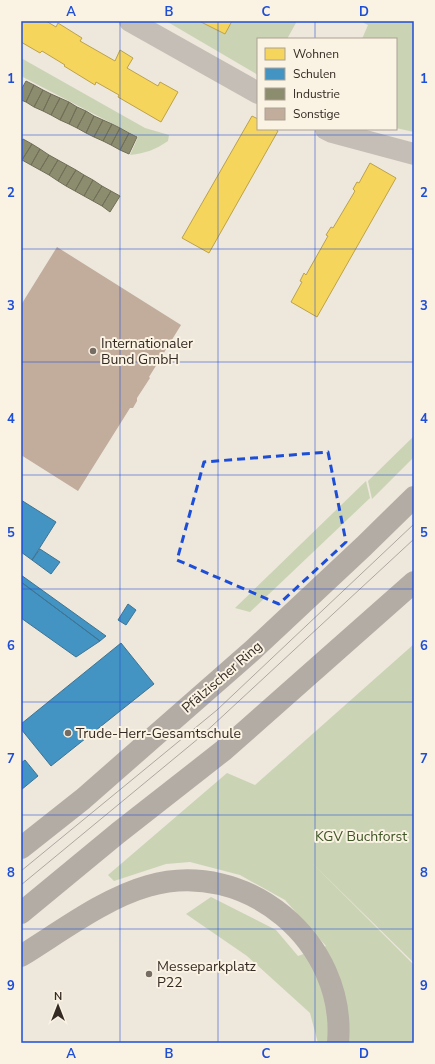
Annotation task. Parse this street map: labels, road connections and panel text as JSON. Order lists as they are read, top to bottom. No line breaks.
{"streets":{"main road":["Pfälzischer Ring"]},"parks":["KGV Buchforst"],"places":["Internationaler Bund GmbH","Trude-Herr-Gesamtschule","Messeparkplatz P22"],"legend":["Wohnen","Schulen","Industrie","Sonstige"],"north":"top","grid":{"columns":["A","B","C","D"],"rows":["1","2","3","4","5","6","7","8","9"]}}
